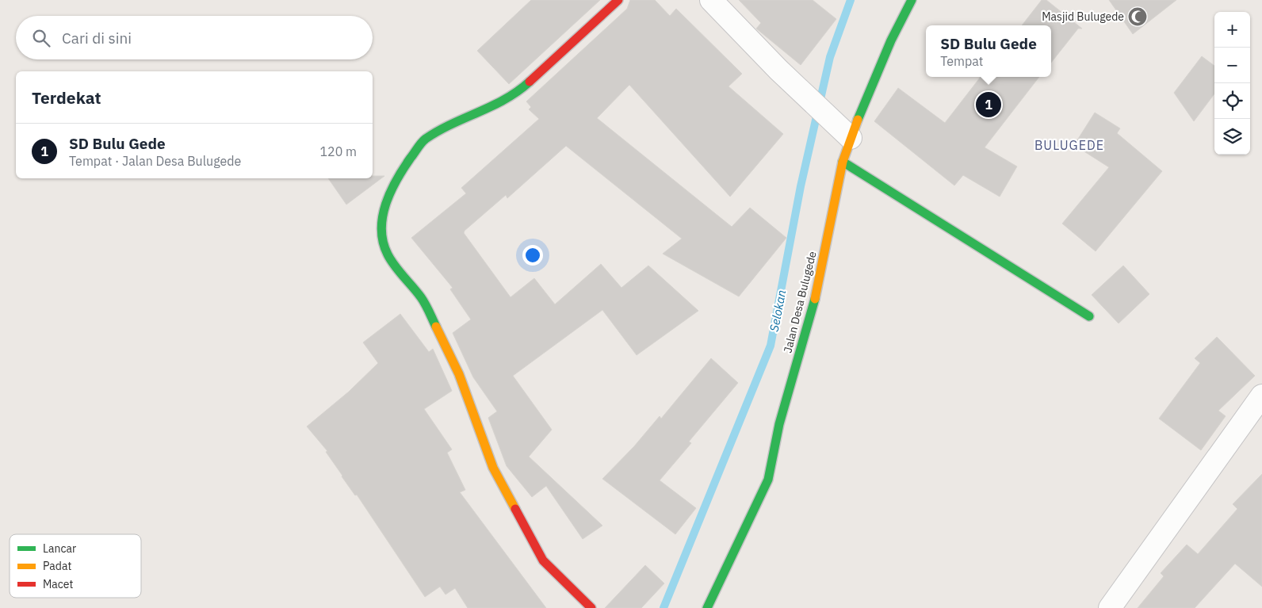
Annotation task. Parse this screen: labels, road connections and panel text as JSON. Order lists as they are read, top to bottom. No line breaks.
{"streets":{"street":["Jalan Desa Bulugede"]},"districts":["BULUGEDE"],"water":["Selokan"],"places":{"mosque":["Masjid Bulugede"]},"legend":["Lancar","Padat","Macet"],"page":{"map_buttons":["+","−"],"search":"Cari di sini","popup":["SD Bulu Gede","Tempat"],"heading":"Terdekat","pins":"1","list":[{"mark":"1","name":"SD Bulu Gede","note":"Tempat · Jalan Desa Bulugede","value":"120 m"}]}}
